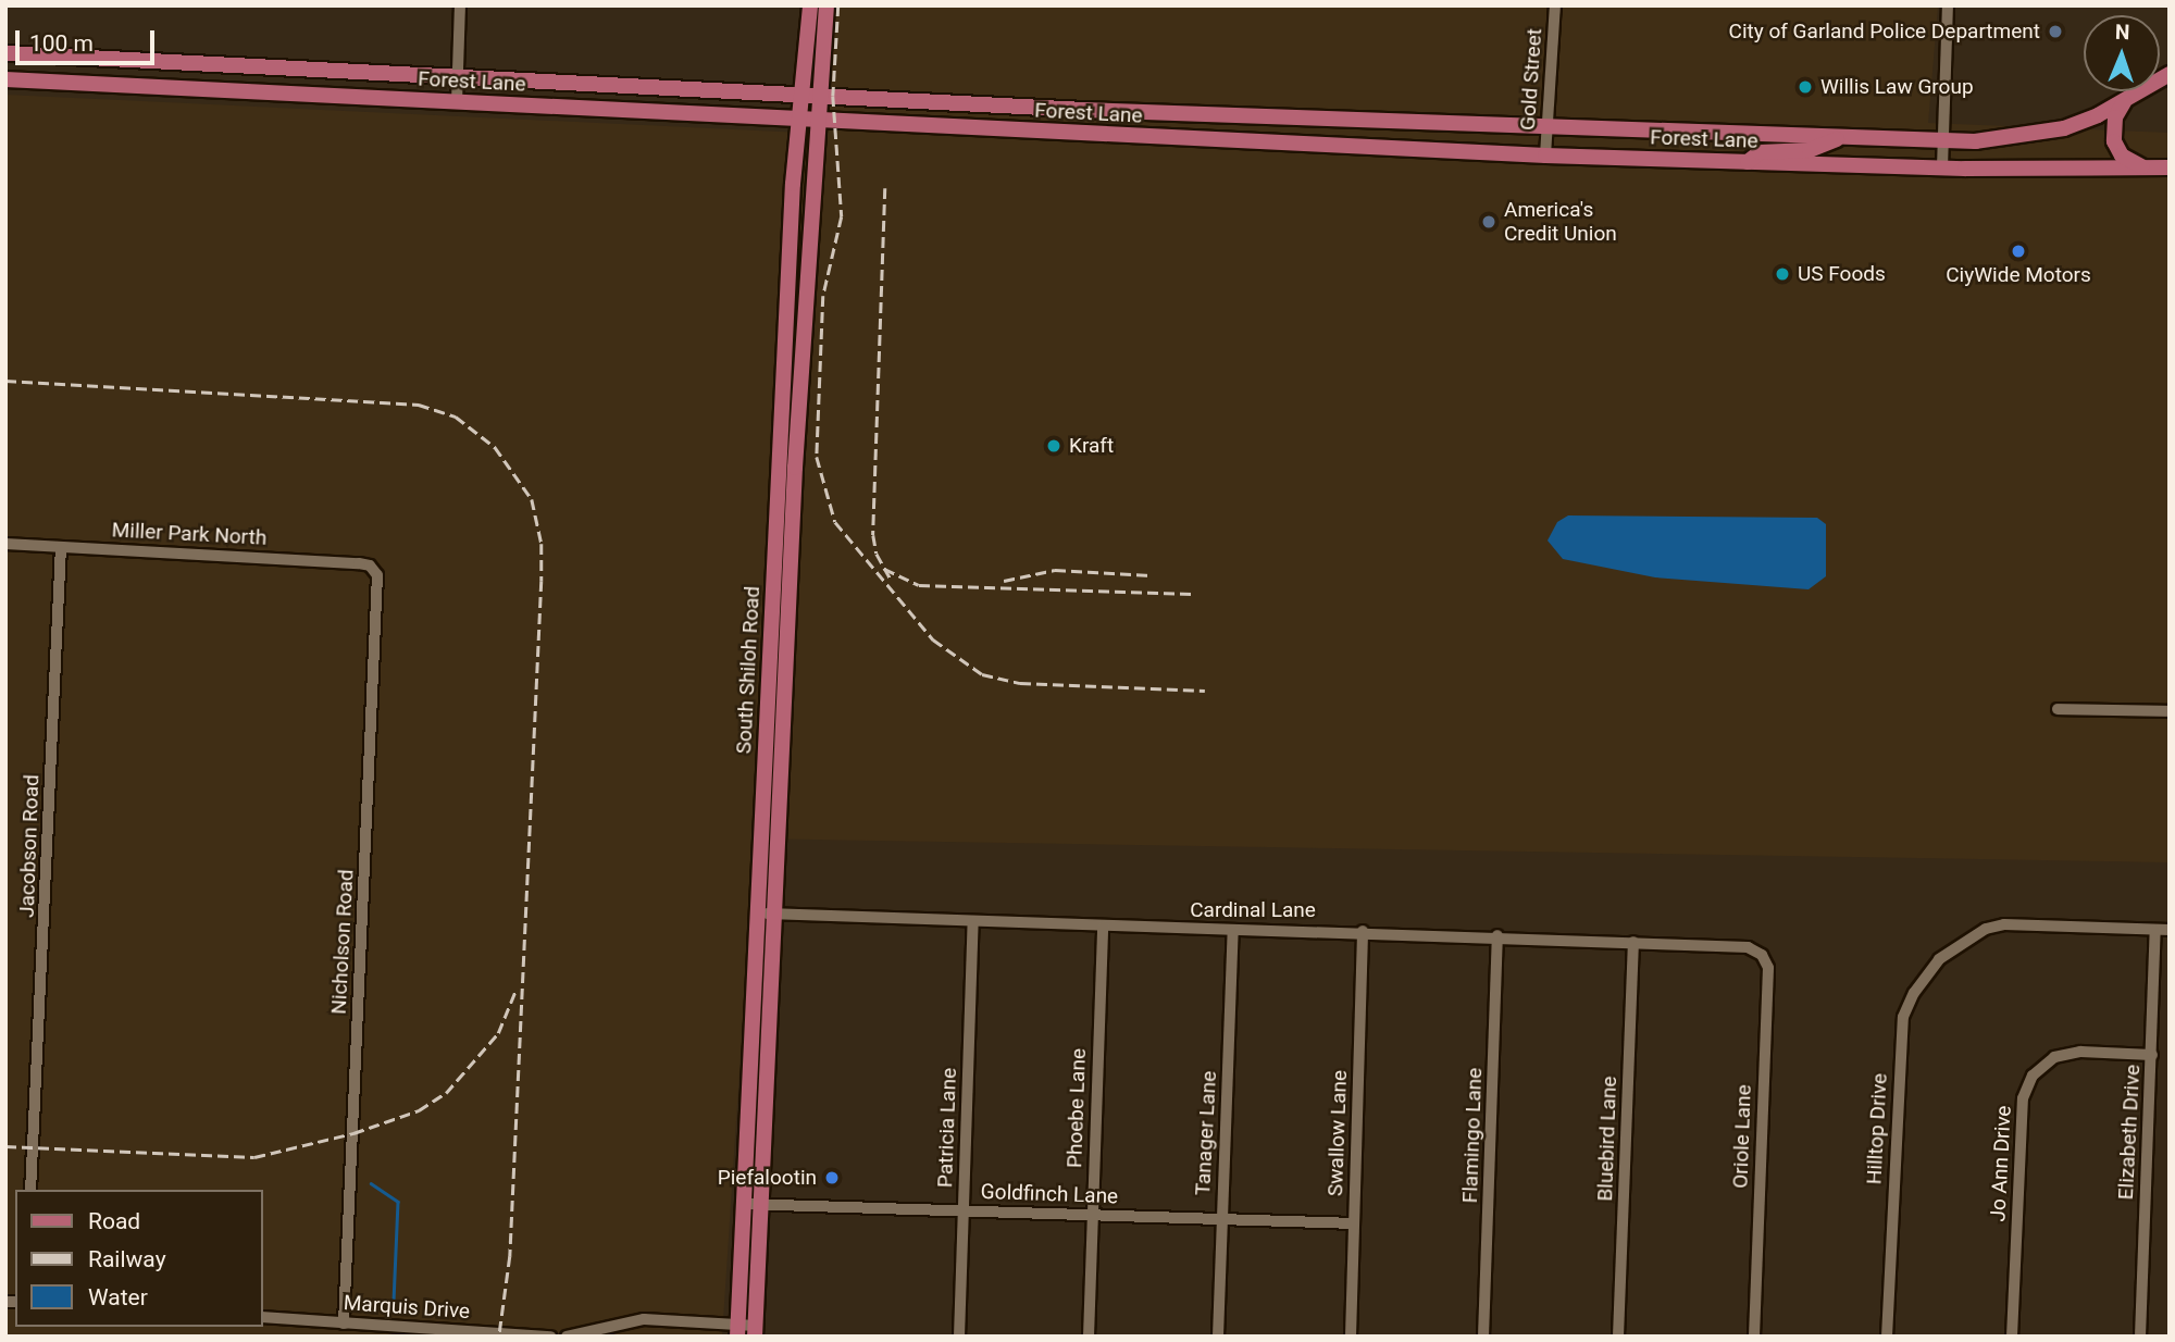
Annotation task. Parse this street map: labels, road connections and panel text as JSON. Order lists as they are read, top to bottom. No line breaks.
{"streets":{"main road":["Forest Lane","South Shiloh Road"],"street":["Gold Street","Miller Park North","Jacobson Road","Cardinal Lane","Nicholson Road","Phoebe Lane","Patricia Lane","Hilltop Drive","Elizabeth Drive","Tanager Lane","Swallow Lane","Flamingo Lane","Oriole Lane","Bluebird Lane","Jo Ann Drive","Goldfinch Lane","Marquis Drive"]},"crossings":[["Gold Street","Forest Lane"],["Forest Lane","South Shiloh Road"],["Miller Park North","Jacobson Road"],["Miller Park North","Nicholson Road"],["South Shiloh Road","Cardinal Lane"],["South Shiloh Road","Goldfinch Lane"],["Cardinal Lane","Phoebe Lane"],["Cardinal Lane","Patricia Lane"],["Cardinal Lane","Tanager Lane"],["Cardinal Lane","Swallow Lane"],["Cardinal Lane","Flamingo Lane"],["Cardinal Lane","Oriole Lane"],["Cardinal Lane","Bluebird Lane"],["Nicholson Road","Marquis Drive"],["Phoebe Lane","Goldfinch Lane"],["Patricia Lane","Goldfinch Lane"],["Hilltop Drive","Elizabeth Drive"],["Elizabeth Drive","Jo Ann Drive"],["Tanager Lane","Goldfinch Lane"],["Swallow Lane","Goldfinch Lane"]],"places":["City of Garland Police Department","Willis Law Group","America's Credit Union","CiyWide Motors","US Foods","Kraft","Piefalootin"],"legend":["Road","Railway","Water"],"scale_bar":"100 m","north":"top"}
